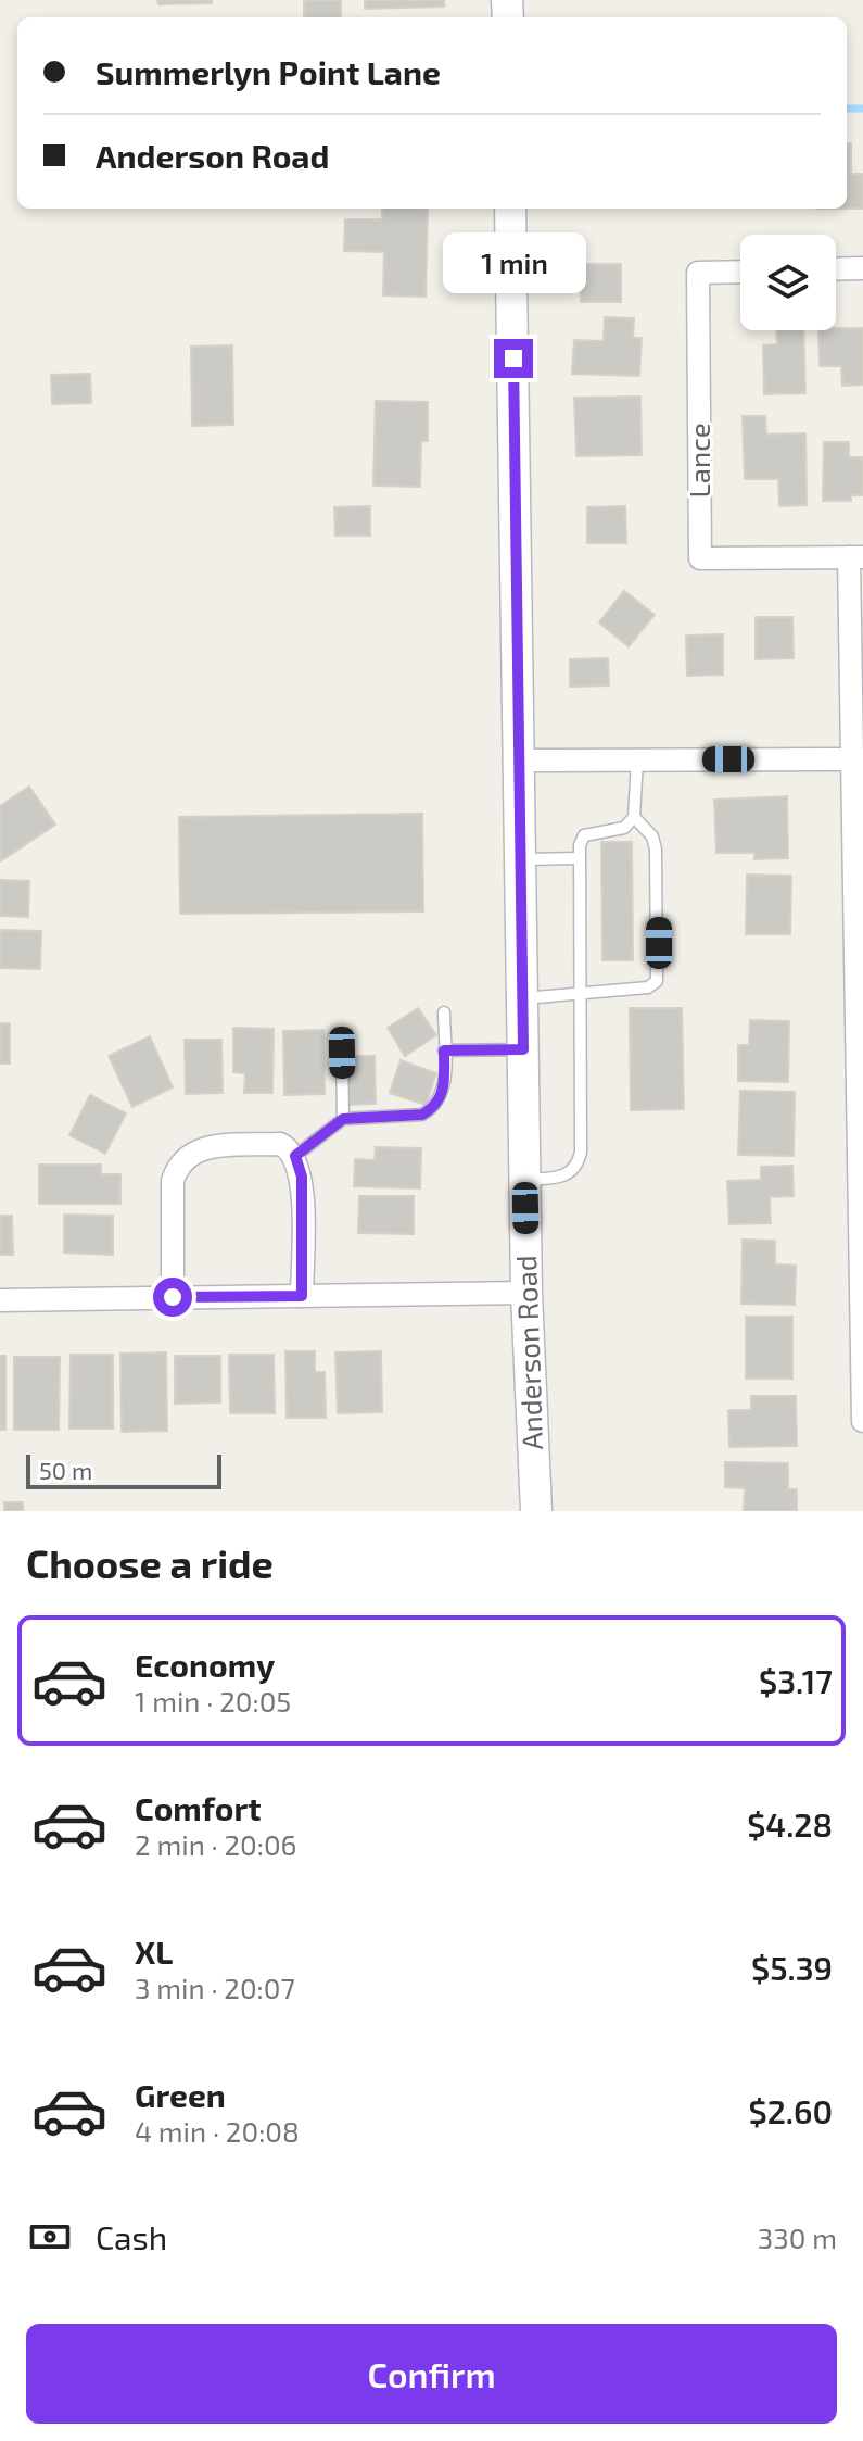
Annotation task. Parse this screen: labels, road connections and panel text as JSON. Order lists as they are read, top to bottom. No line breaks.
{"streets":{"street":["Lance","Anderson Road"]},"scale_bar":"50 m","page":{"banner":["Summerlyn Point Lane","Anderson Road"],"bubble":"1 min","scale":"50 m","heading":"Choose a ride","list":[{"name":"Economy","note":"1 min · 20:05","value":"$3.17"},{"name":"Comfort","note":"2 min · 20:06","value":"$4.28"},{"name":"XL","note":"3 min · 20:07","value":"$5.39"},{"name":"Green","note":"4 min · 20:08","value":"$2.60"}],"pay":["Cash","330 m"],"buttons":"Confirm"}}
